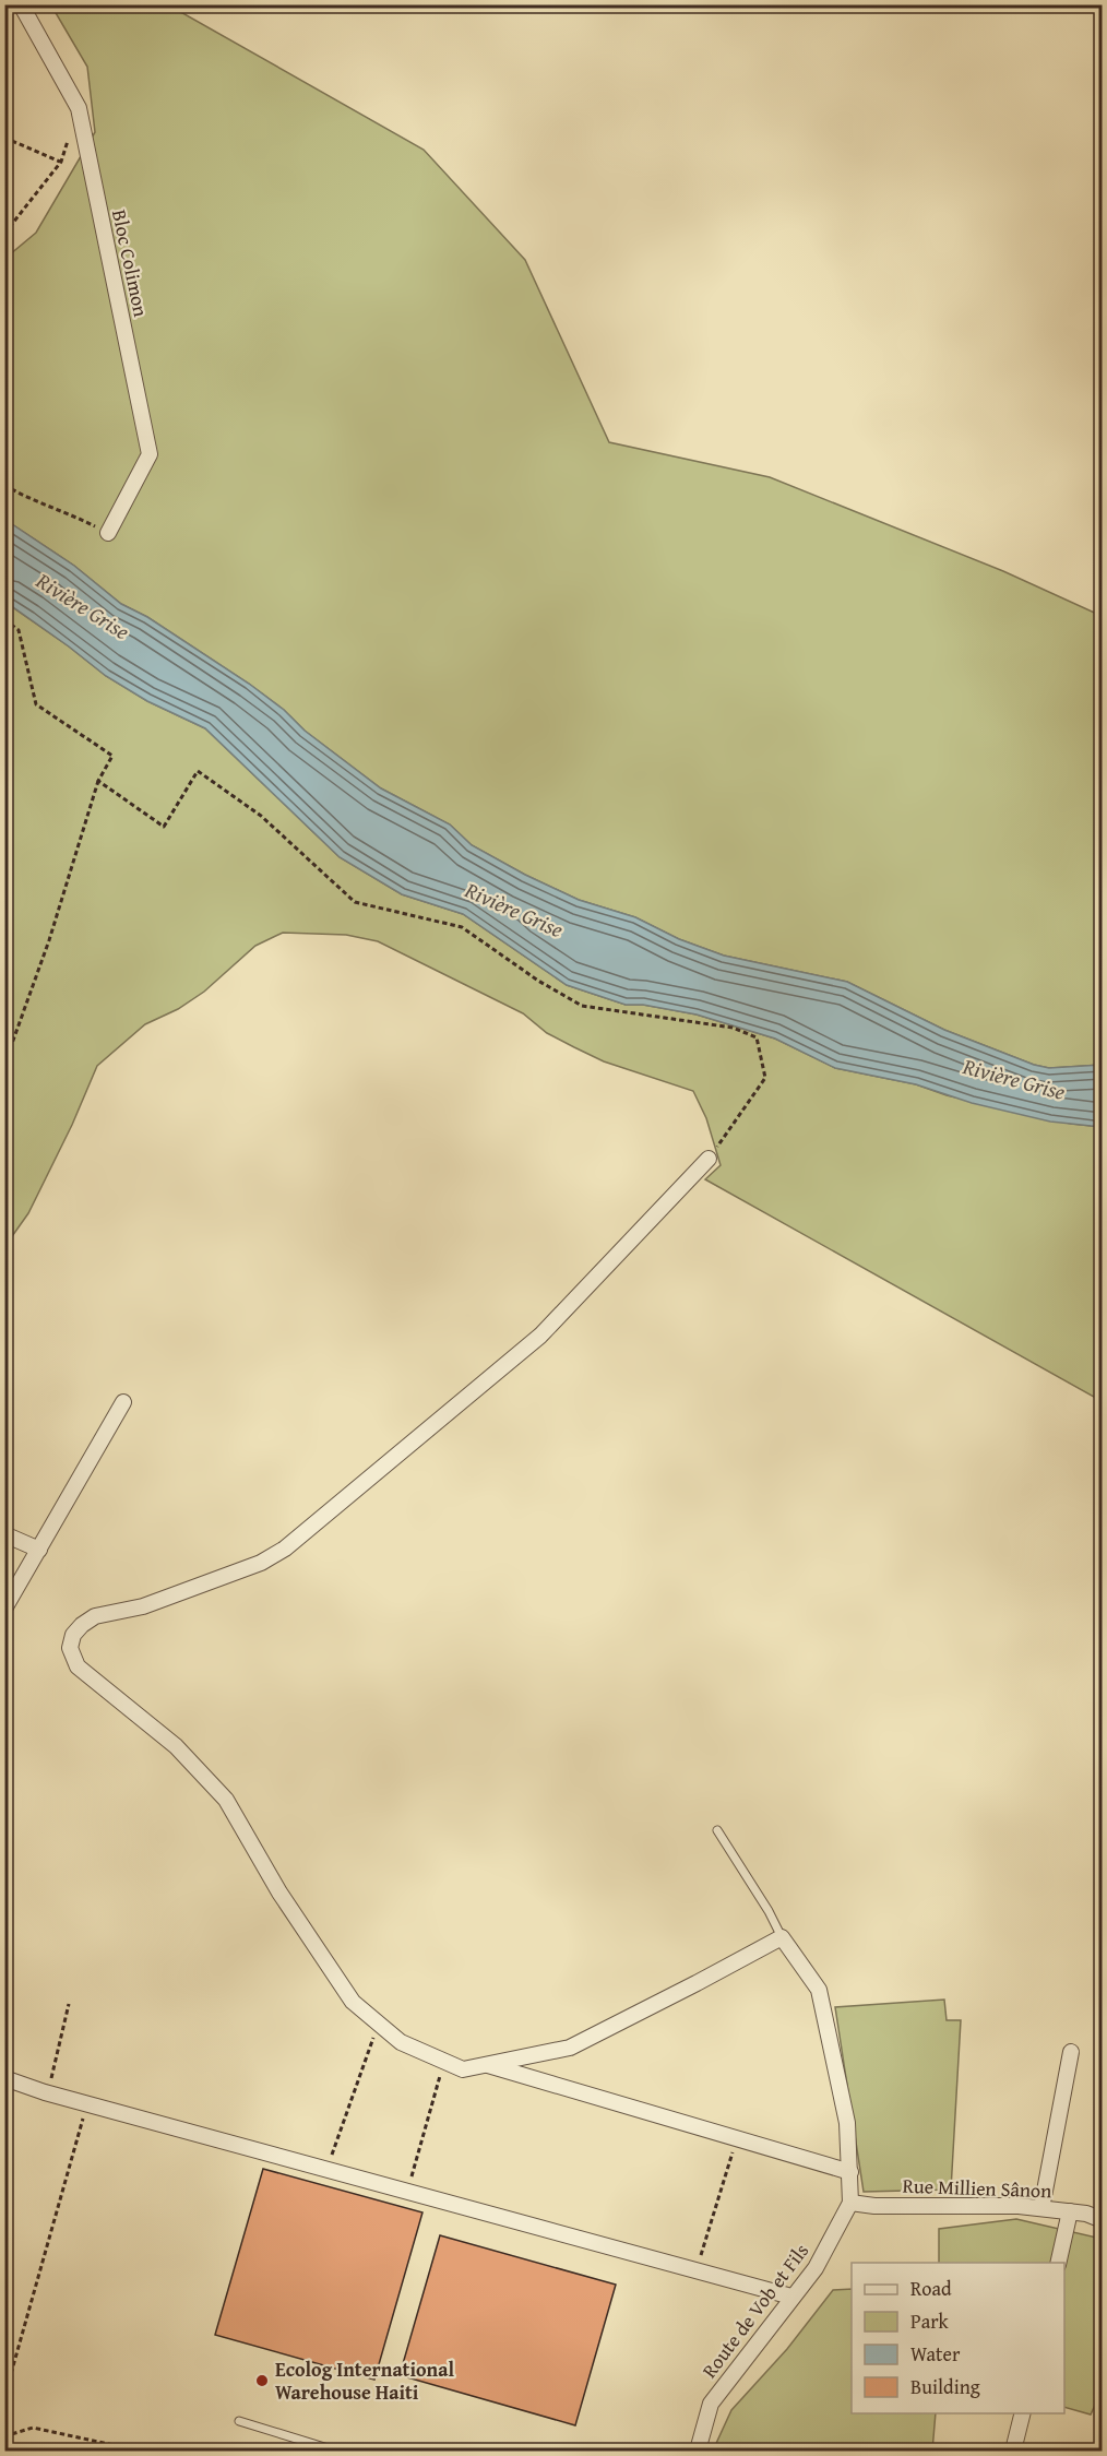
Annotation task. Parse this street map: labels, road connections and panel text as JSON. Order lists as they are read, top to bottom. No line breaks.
{"streets":{"street":["Bloc Colimon","Rue Millien Sânon","Route de Vob et Fils"]},"crossings":[["Rue Millien Sânon","Route de Vob et Fils"]],"water":["Rivière Grise"],"places":["Ecolog International Warehouse Haiti"],"legend":["Road","Park","Water","Building"]}
